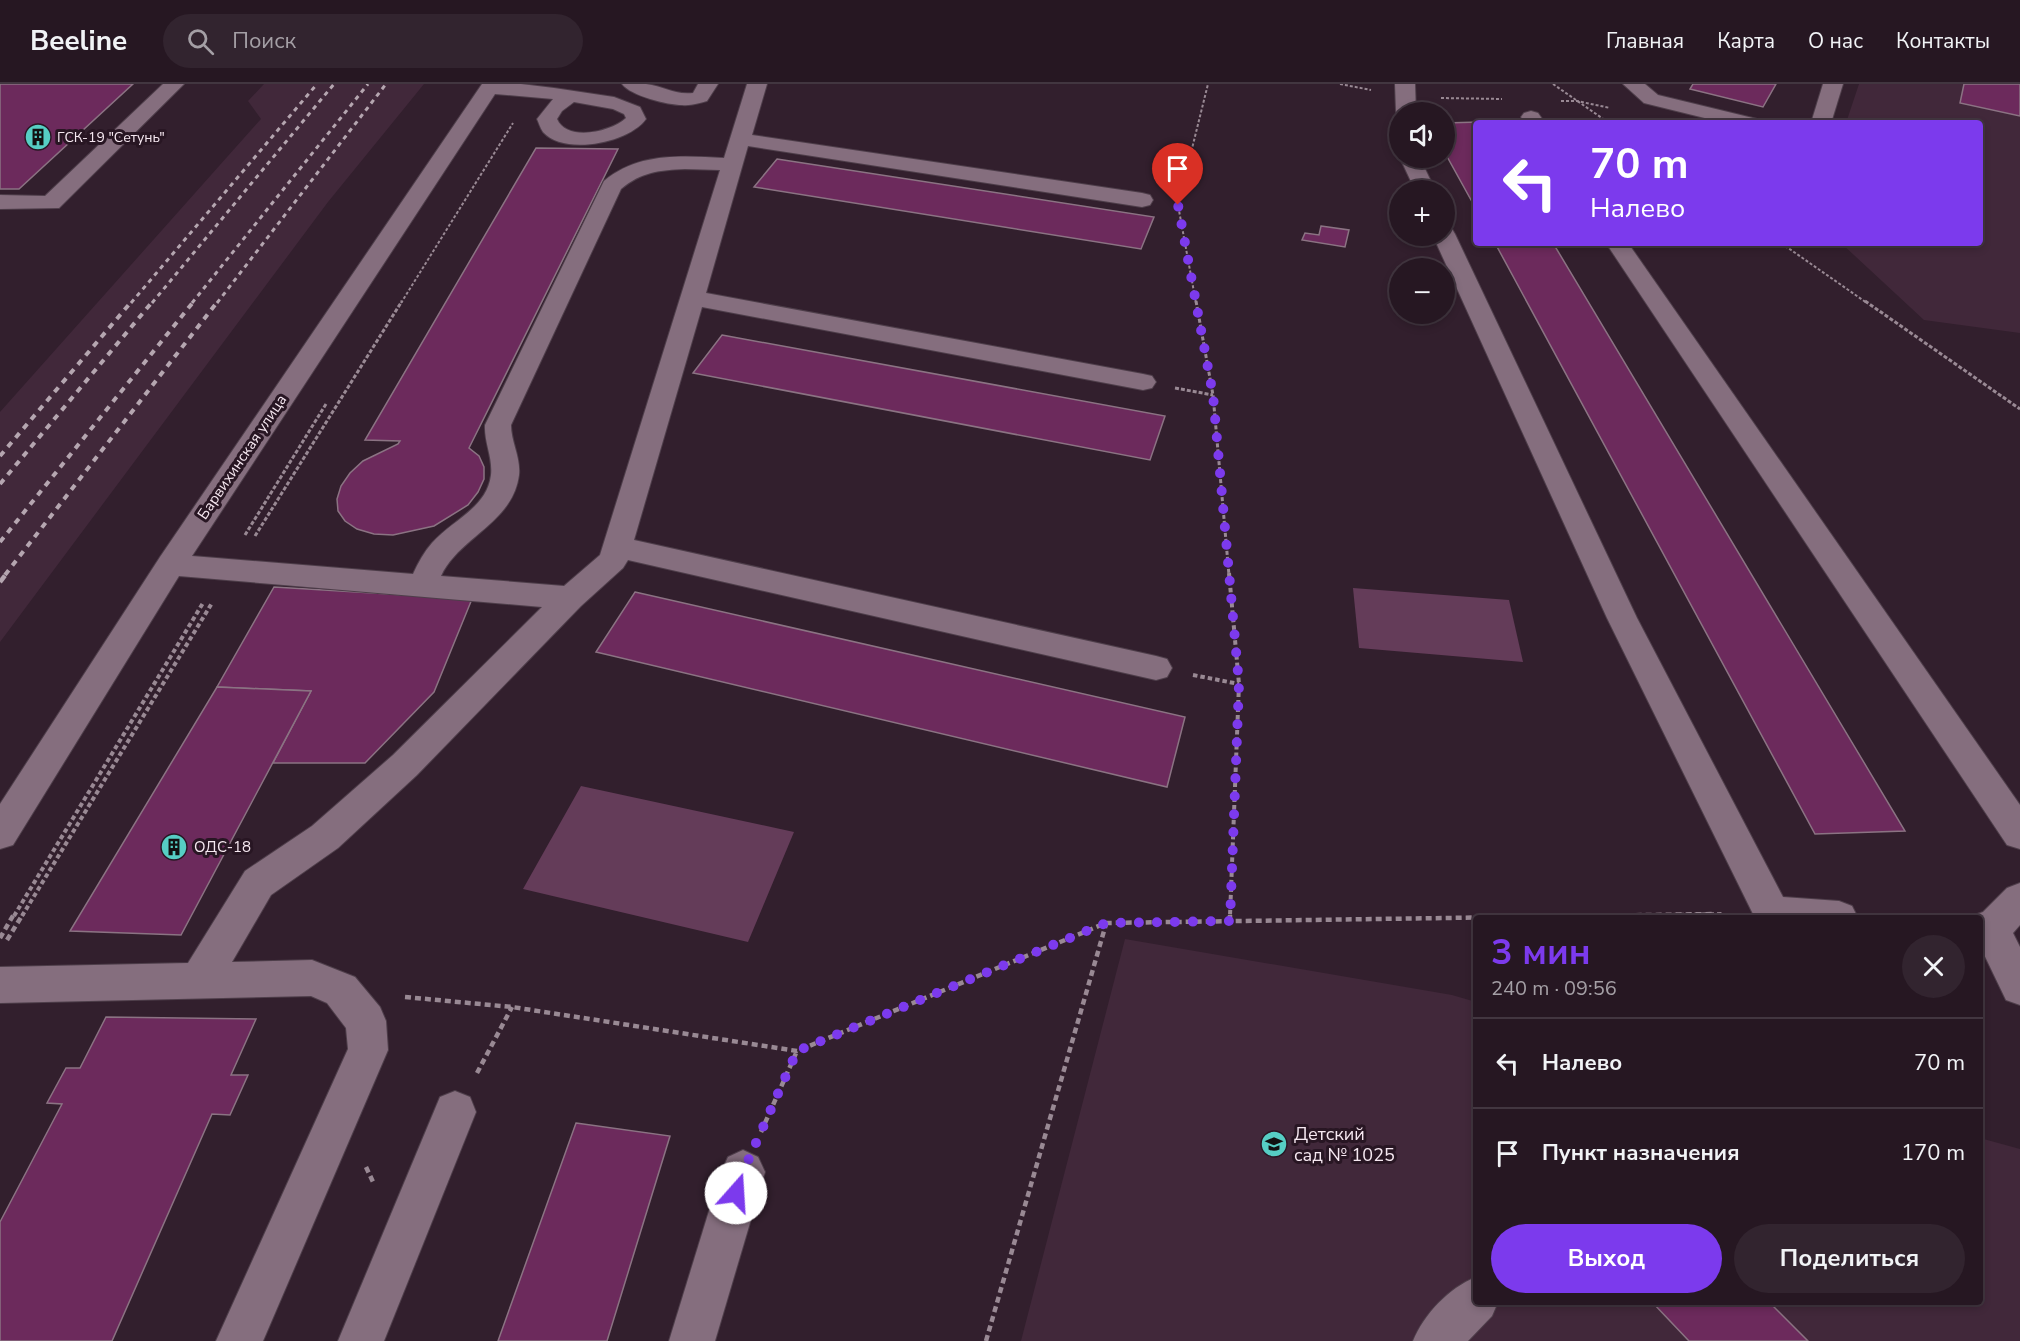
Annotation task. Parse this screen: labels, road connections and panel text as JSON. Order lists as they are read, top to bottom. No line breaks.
{"streets":{"street":["Барвихинская улица"]},"places":{"building":["ГСК-19 \"Сетунь\"","ОДС-18"],"school or university":["Детский сад № 1025"]},"page":{"header":"Beeline","search":"Поиск","nav":["Главная","Карта","О нас","Контакты"],"map_buttons":["+","−"],"turn":["70 m","Налево"],"heading":["3 мин","240 m · 09:56"],"list":[{"name":"Налево","value":"70 m"},{"name":"Пункт назначения","value":"170 m"}],"buttons":["Выход","Поделиться"]}}
